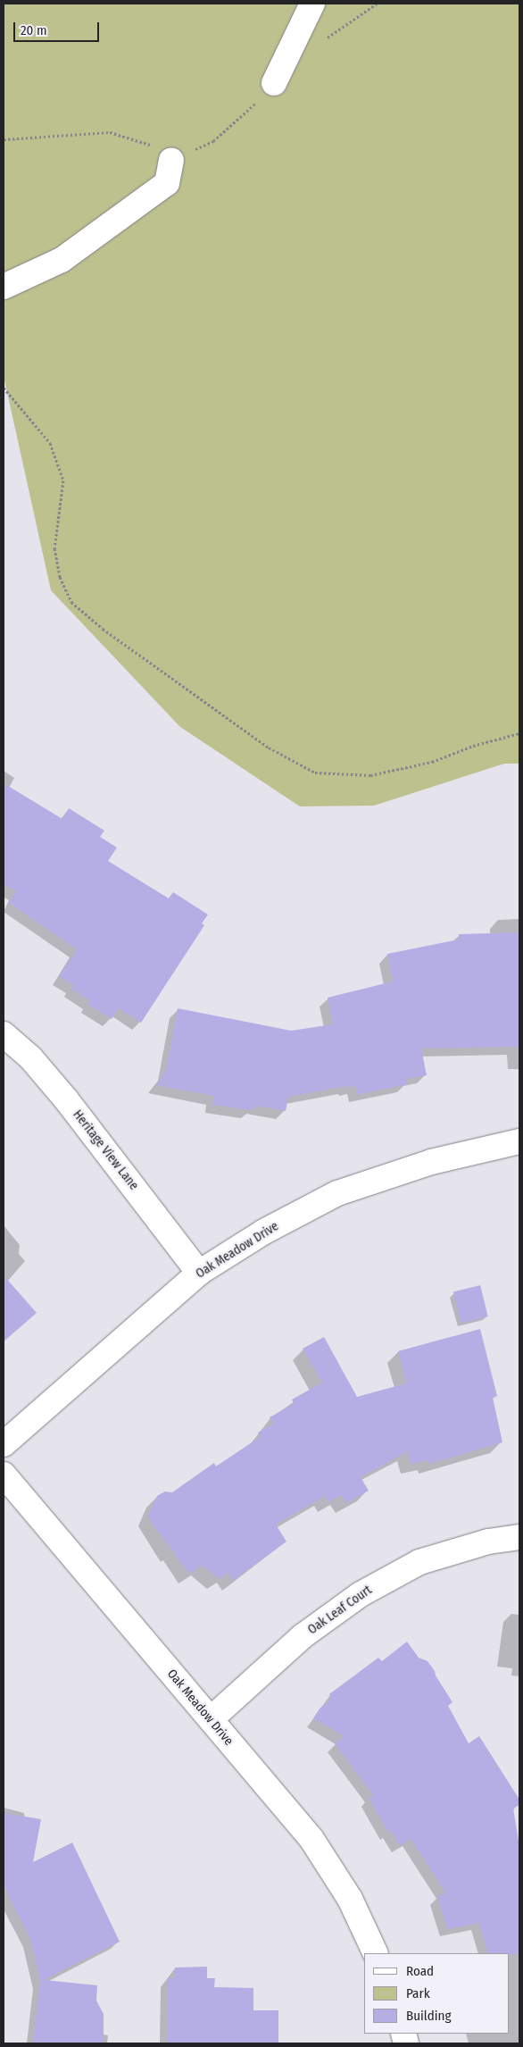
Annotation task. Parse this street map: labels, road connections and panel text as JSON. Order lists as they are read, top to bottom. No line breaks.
{"streets":{"street":["Heritage View Lane","Oak Meadow Drive","Oak Leaf Court"]},"crossings":[["Heritage View Lane","Oak Meadow Drive"],["Oak Meadow Drive","Oak Leaf Court"]],"legend":["Road","Park","Building"],"scale_bar":"20 m"}
